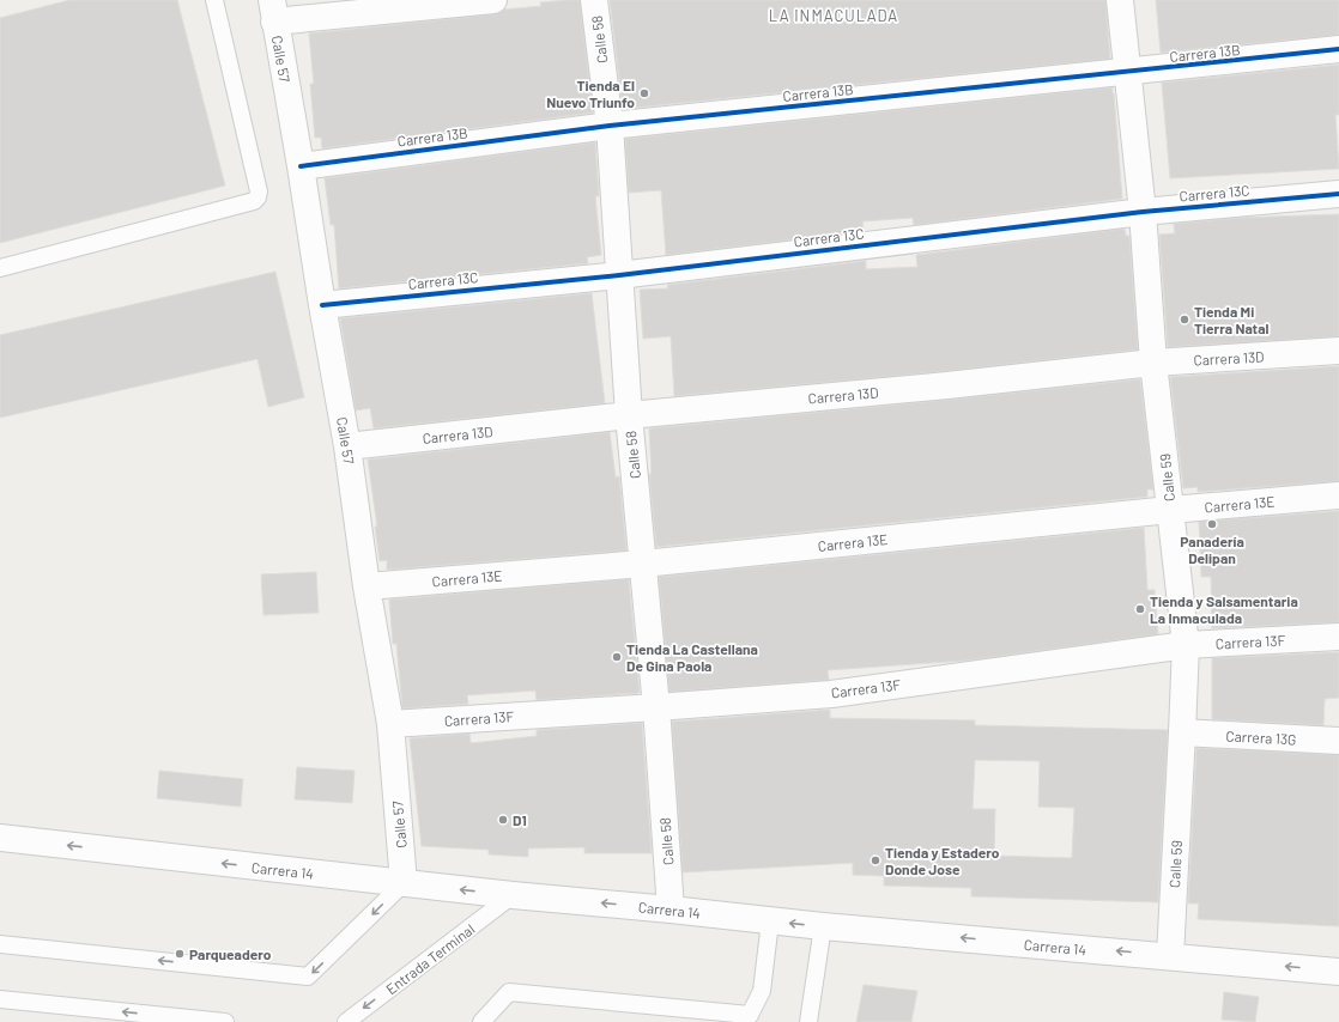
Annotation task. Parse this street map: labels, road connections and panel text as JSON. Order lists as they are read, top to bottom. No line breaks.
{"streets":{"street":["Calle 58","Carrera 13B","Calle 57","Carrera 13C","Carrera 13D","Calle 59","Carrera 13E","Carrera 13F","Carrera 13G","Carrera 14"],"lane":["Entrada Terminal"]},"crossings":[["Calle 58","Carrera 13B"],["Calle 58","Carrera 13C"],["Calle 58","Carrera 13D"],["Calle 58","Carrera 13E"],["Calle 58","Carrera 13F"],["Calle 58","Carrera 14"],["Carrera 13B","Calle 57"],["Carrera 13B","Calle 59"],["Calle 57","Carrera 13C"],["Calle 57","Carrera 13D"],["Calle 57","Carrera 13E"],["Calle 57","Carrera 13F"],["Calle 57","Carrera 14"],["Carrera 13C","Calle 59"],["Carrera 13D","Calle 59"],["Calle 59","Carrera 13E"],["Calle 59","Carrera 13F"],["Calle 59","Carrera 13G"],["Calle 59","Carrera 14"],["Carrera 14","Entrada Terminal"]],"one_way":["Carrera 14","Entrada Terminal"],"districts":["LA INMACULADA"],"places":["Tienda El Nuevo Triunfo","Tienda Mi Tierra Natal","Panadería Delipan","Tienda y Salsamentaria La Inmaculada","Tienda La Castellana De Gina Paola","D1","Tienda y Estadero Donde Jose","Parqueadero"]}
